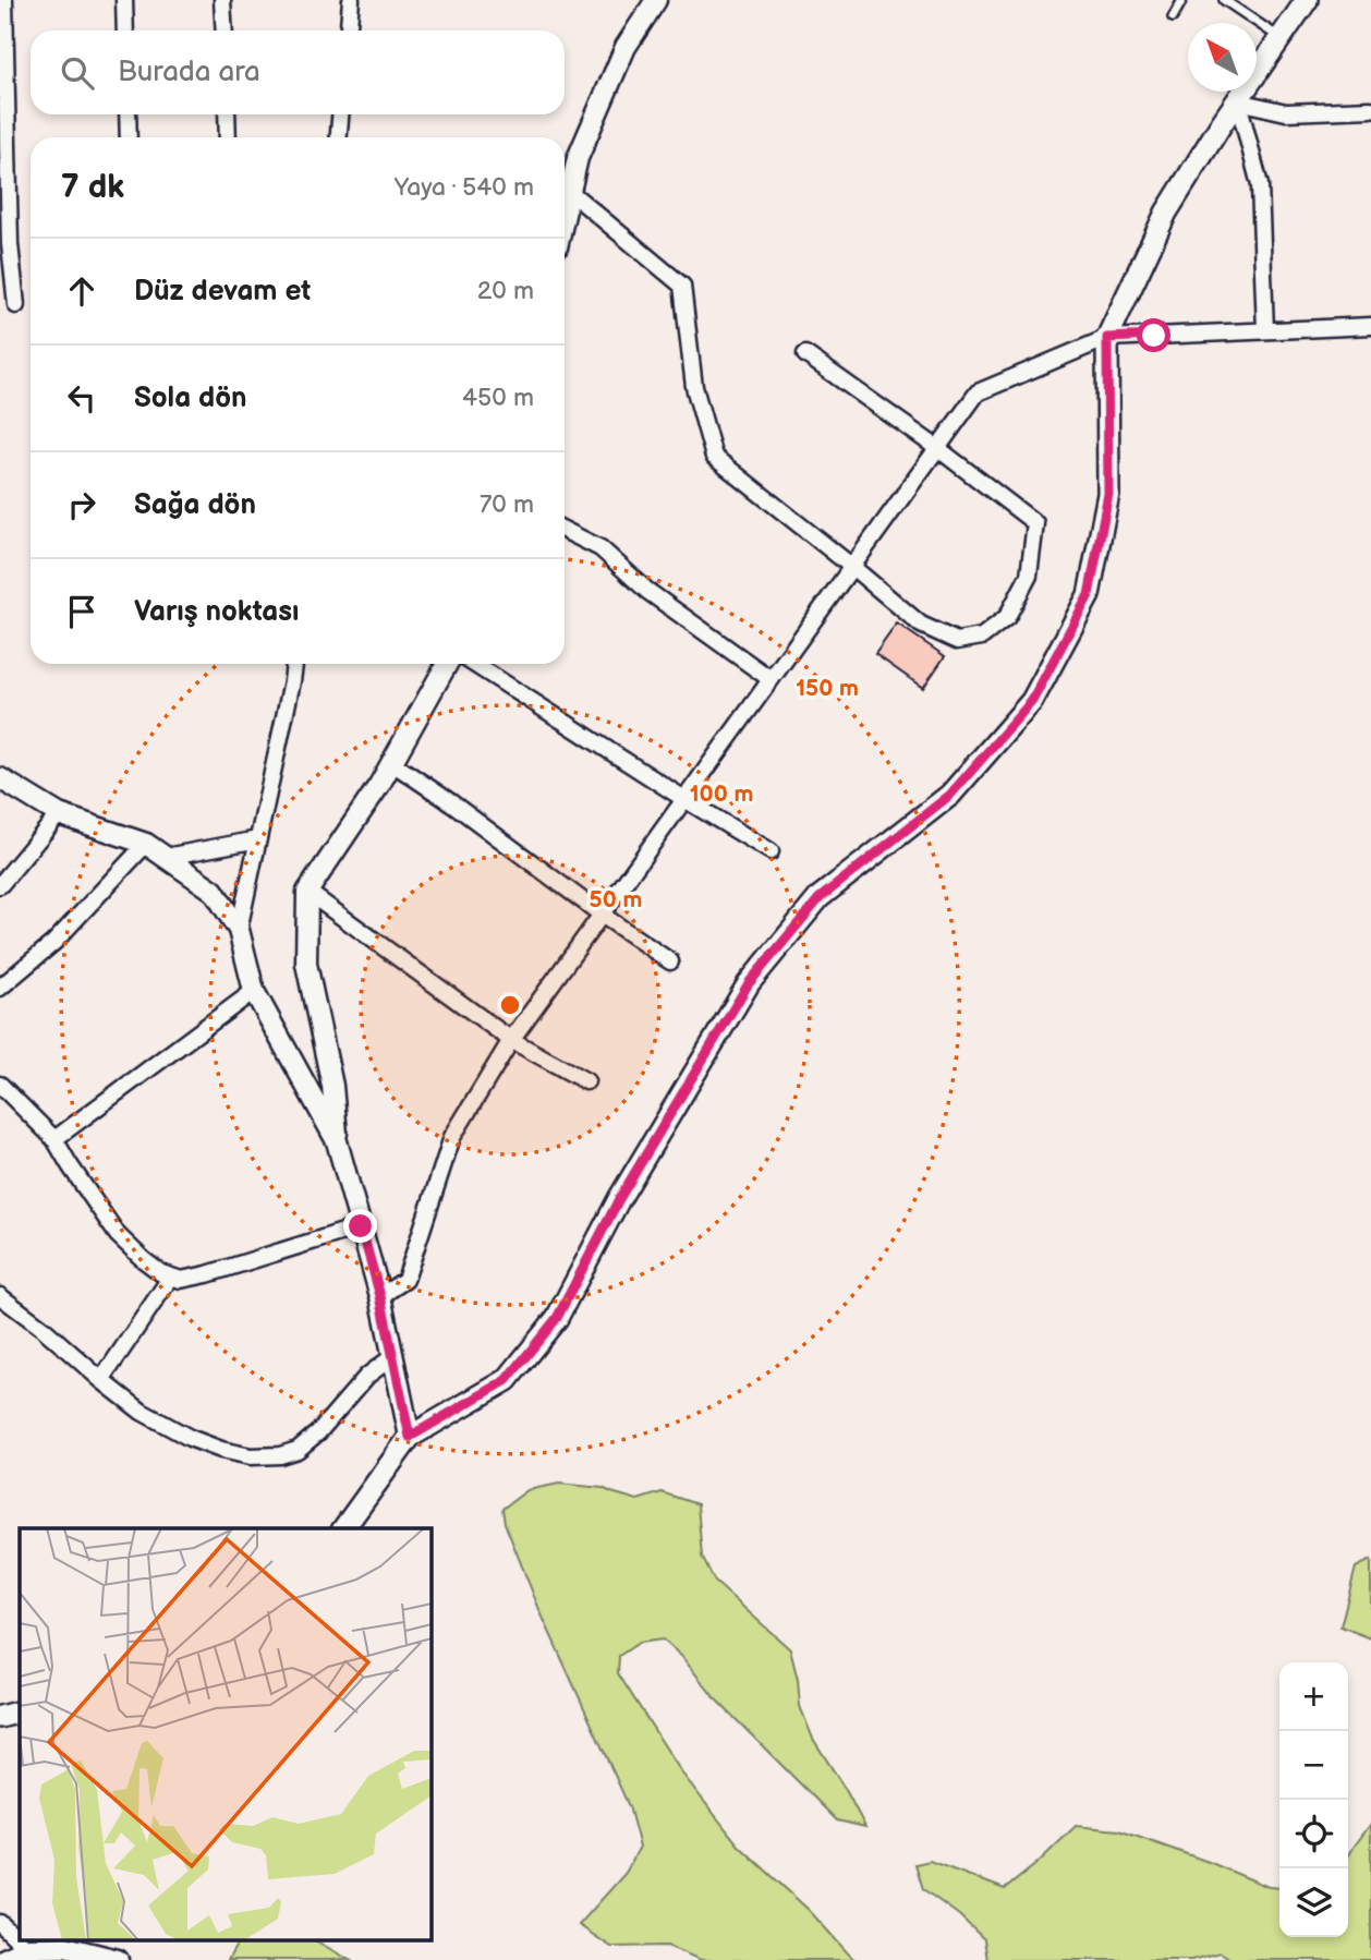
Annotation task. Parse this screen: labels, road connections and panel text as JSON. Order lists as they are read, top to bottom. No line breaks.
{"north":"top left","page":{"search":"Burada ara","heading":["7 dk","Yaya · 540 m"],"list":[["Düz devam et","20 m"],["Sola dön","450 m"],["Sağa dön","70 m"],"Varış noktası"],"map_buttons":["+","−"]},"rings":["150 m","100 m","50 m"]}
